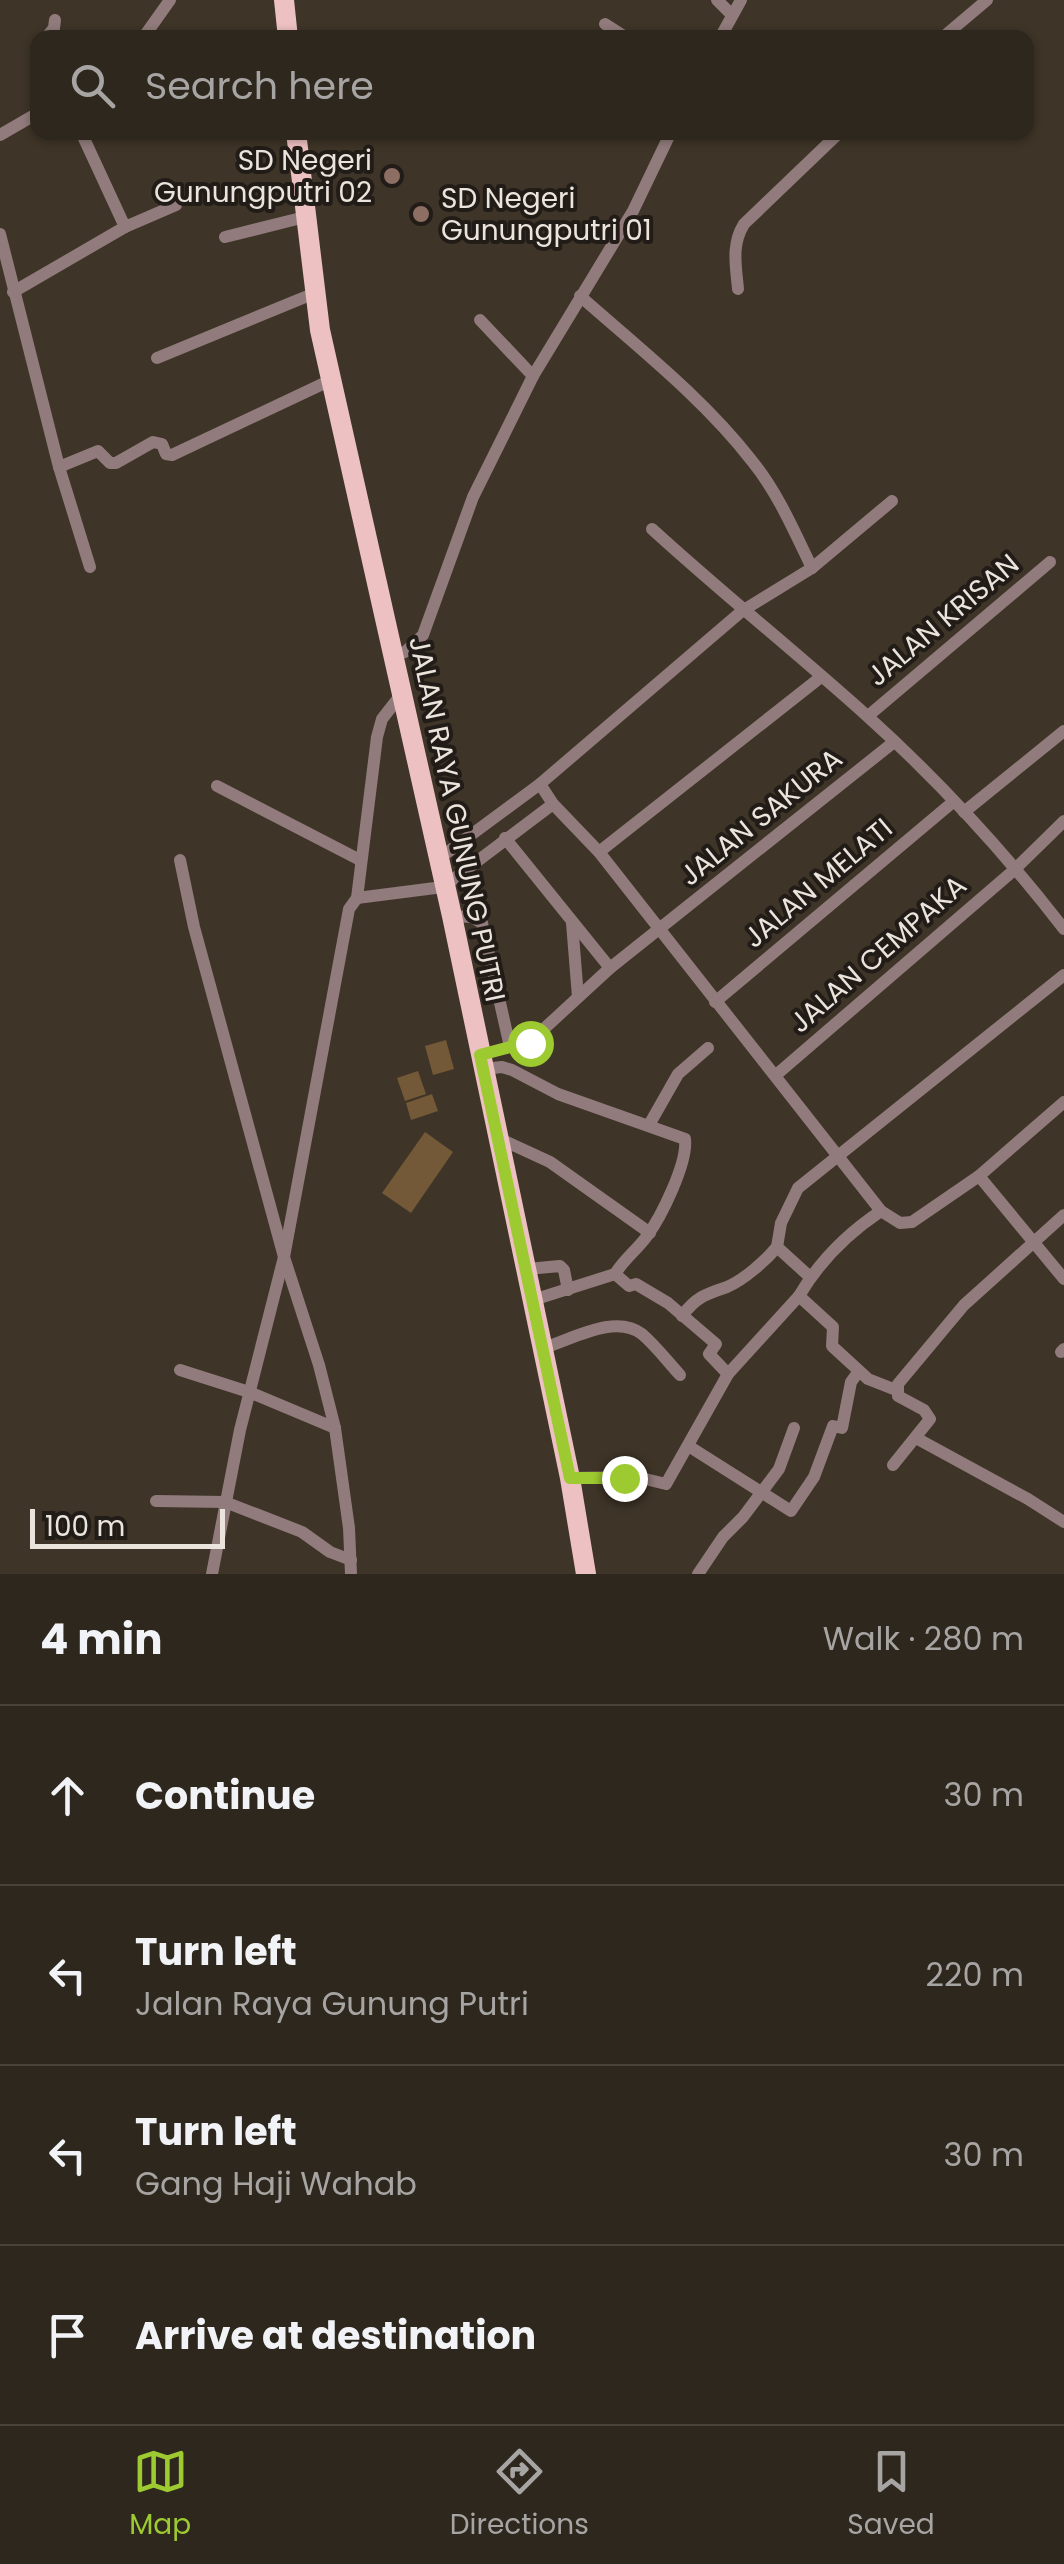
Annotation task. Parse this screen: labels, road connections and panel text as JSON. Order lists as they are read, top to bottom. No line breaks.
{"streets":{"main road":["JALAN RAYA GUNUNG PUTRI"],"street":["JALAN KRISAN","JALAN SAKURA","JALAN MELATI","JALAN CEMPAKA"]},"crossings":[["JALAN SAKURA","JALAN RAYA GUNUNG PUTRI"]],"places":["SD Negeri Gunungputri 02","SD Negeri Gunungputri 01"],"scale_bar":"100 m","page":{"search":"Search here","scale":"100 m","heading":["4 min","Walk · 280 m"],"list":[["Continue","30 m"],["Turn left","Jalan Raya Gunung Putri","220 m"],["Turn left","Gang Haji Wahab","30 m"],"Arrive at destination"],"nav":["Map","Directions","Saved"]}}
